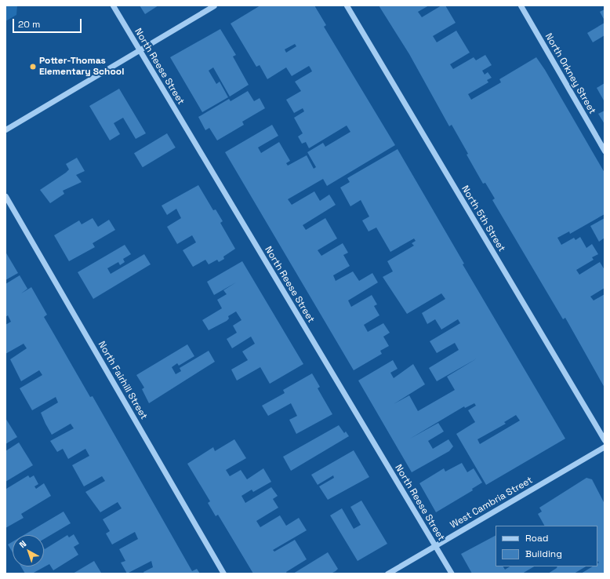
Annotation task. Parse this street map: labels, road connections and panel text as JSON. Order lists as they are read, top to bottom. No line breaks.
{"streets":{"street":["North Reese Street","North Orkney Street","North 5th Street","North Fairhill Street","West Cambria Street"]},"crossings":[["North Reese Street","West Cambria Street"]],"places":["Potter-Thomas Elementary School"],"legend":["Road","Building"],"scale_bar":"20 m","north":"top left"}
